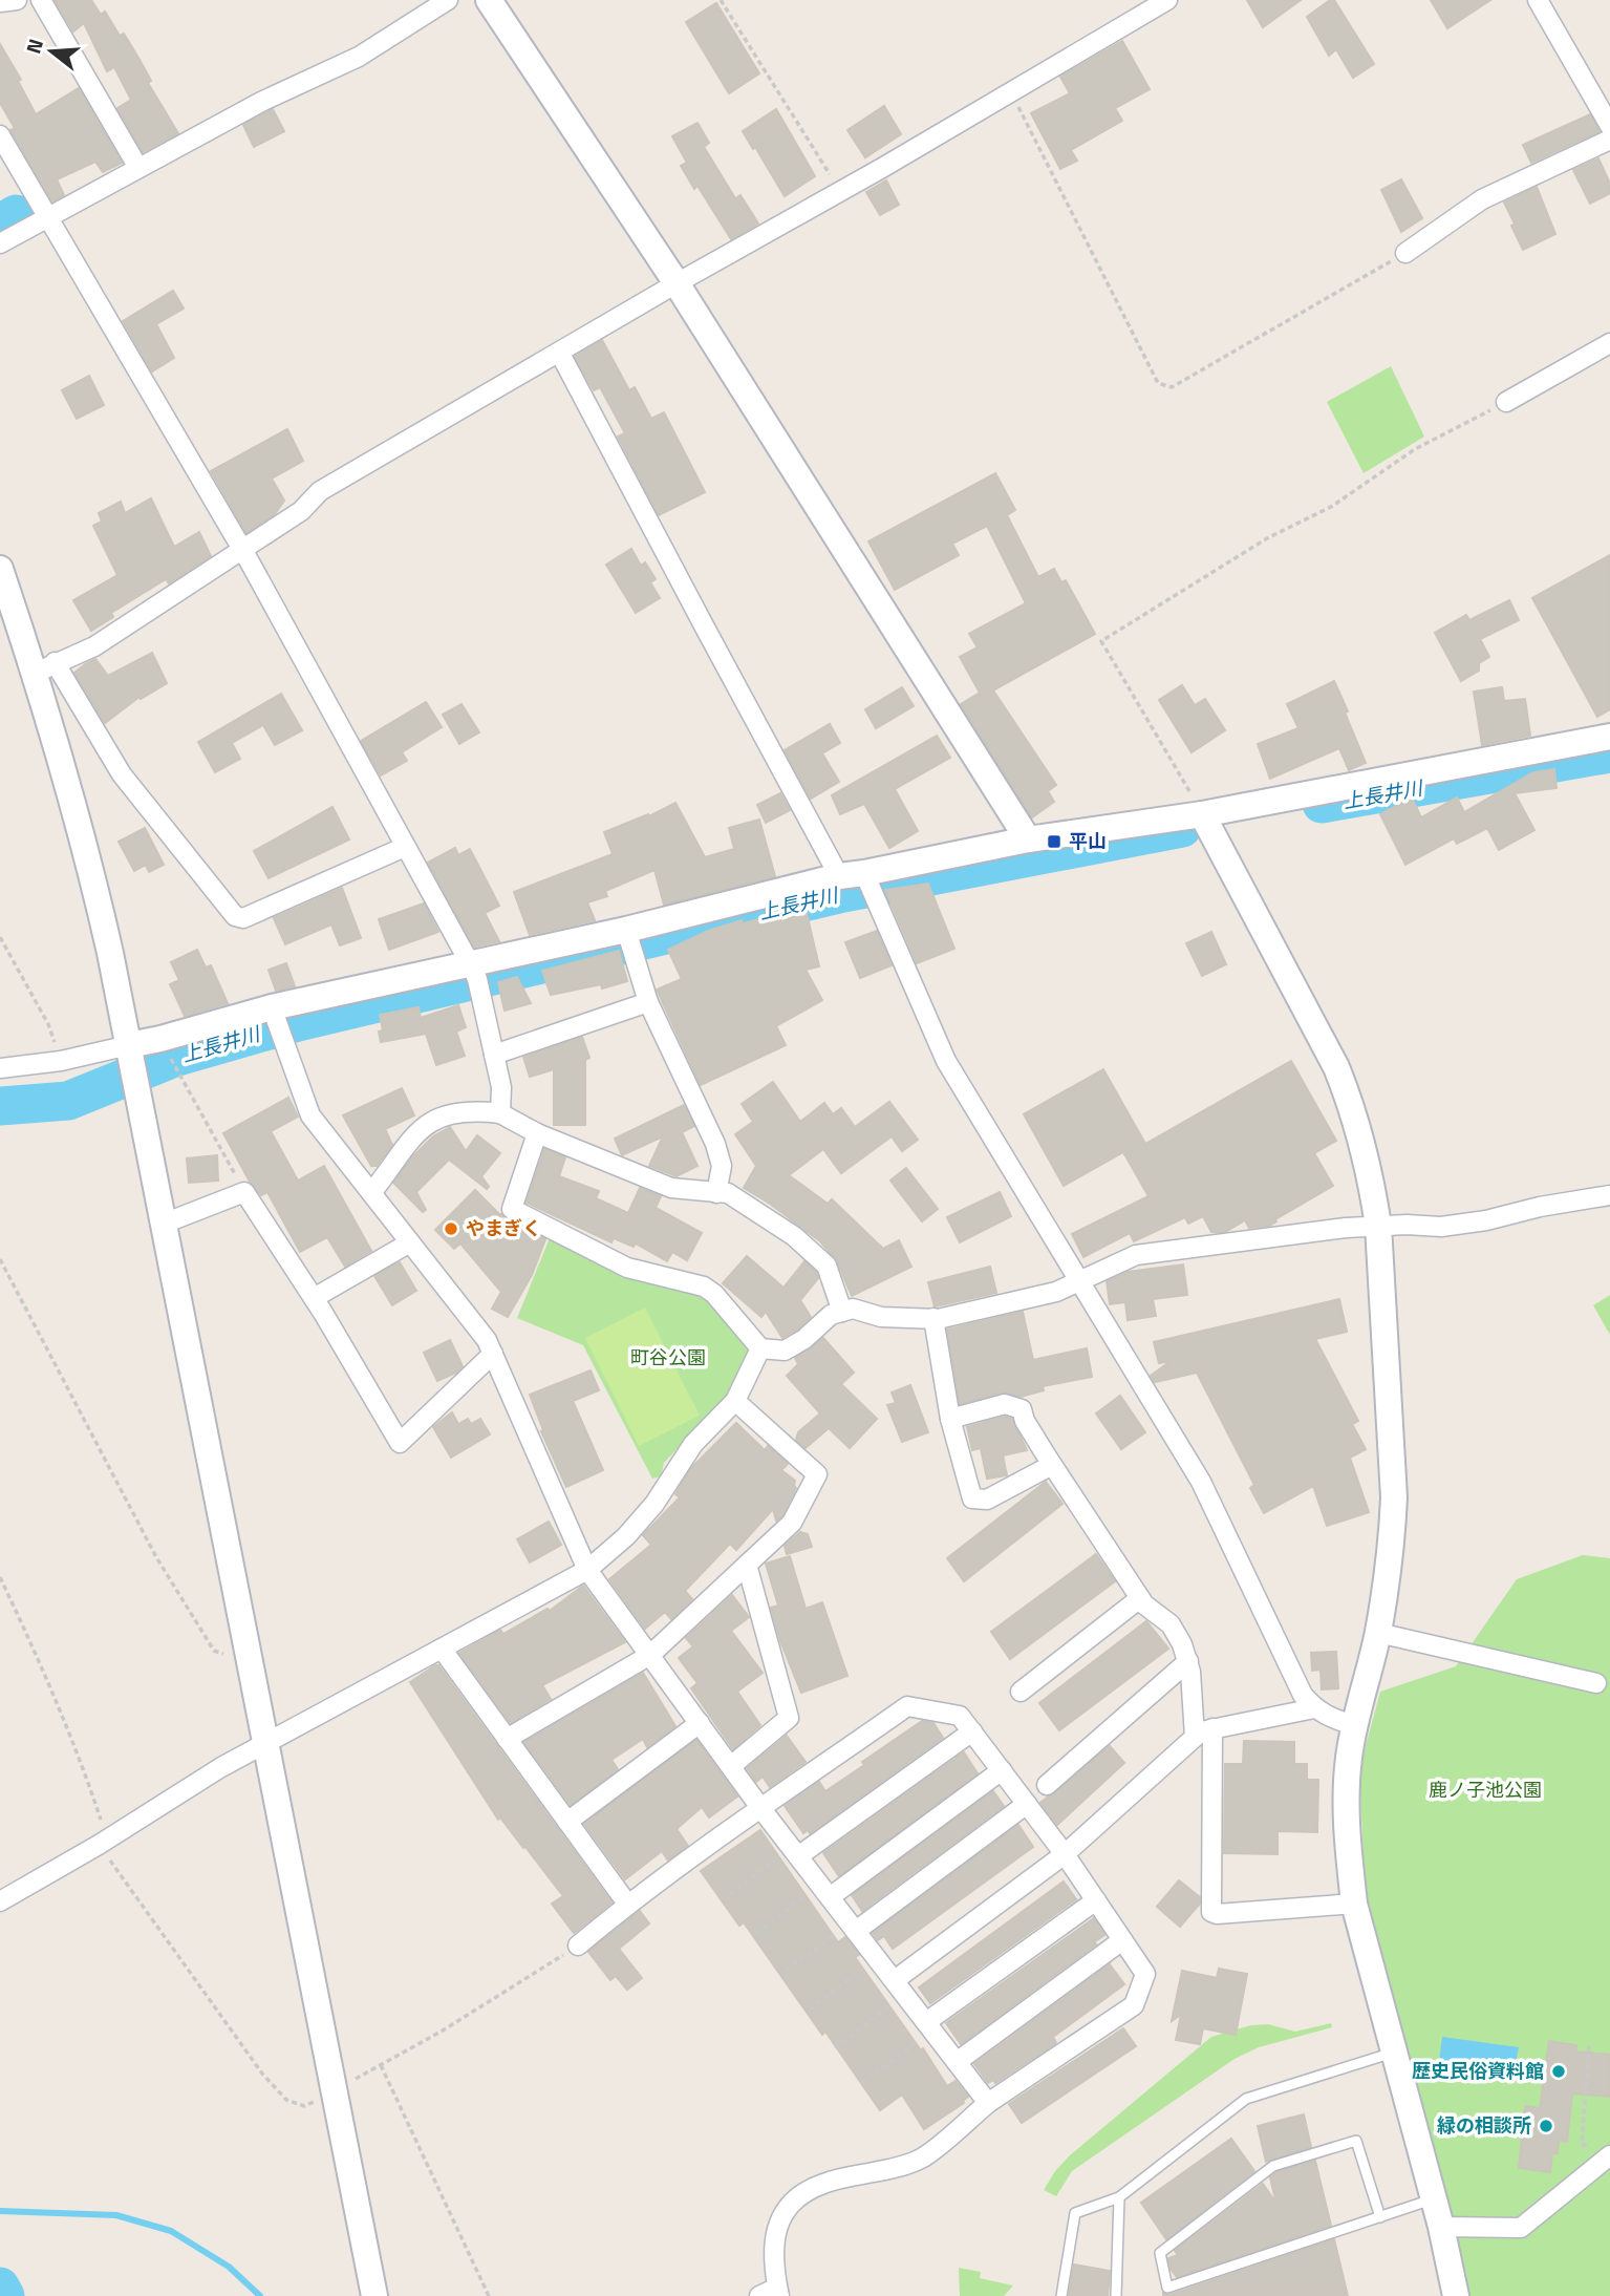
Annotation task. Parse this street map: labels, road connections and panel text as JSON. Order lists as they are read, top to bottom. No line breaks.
{"water":["上長井川"],"parks":["町谷公園","鹿ノ子池公園"],"places":{"transit":["平山"],"other":["やまぎく","歴史民俗資料館","緑の相談所"]},"north":"left"}
